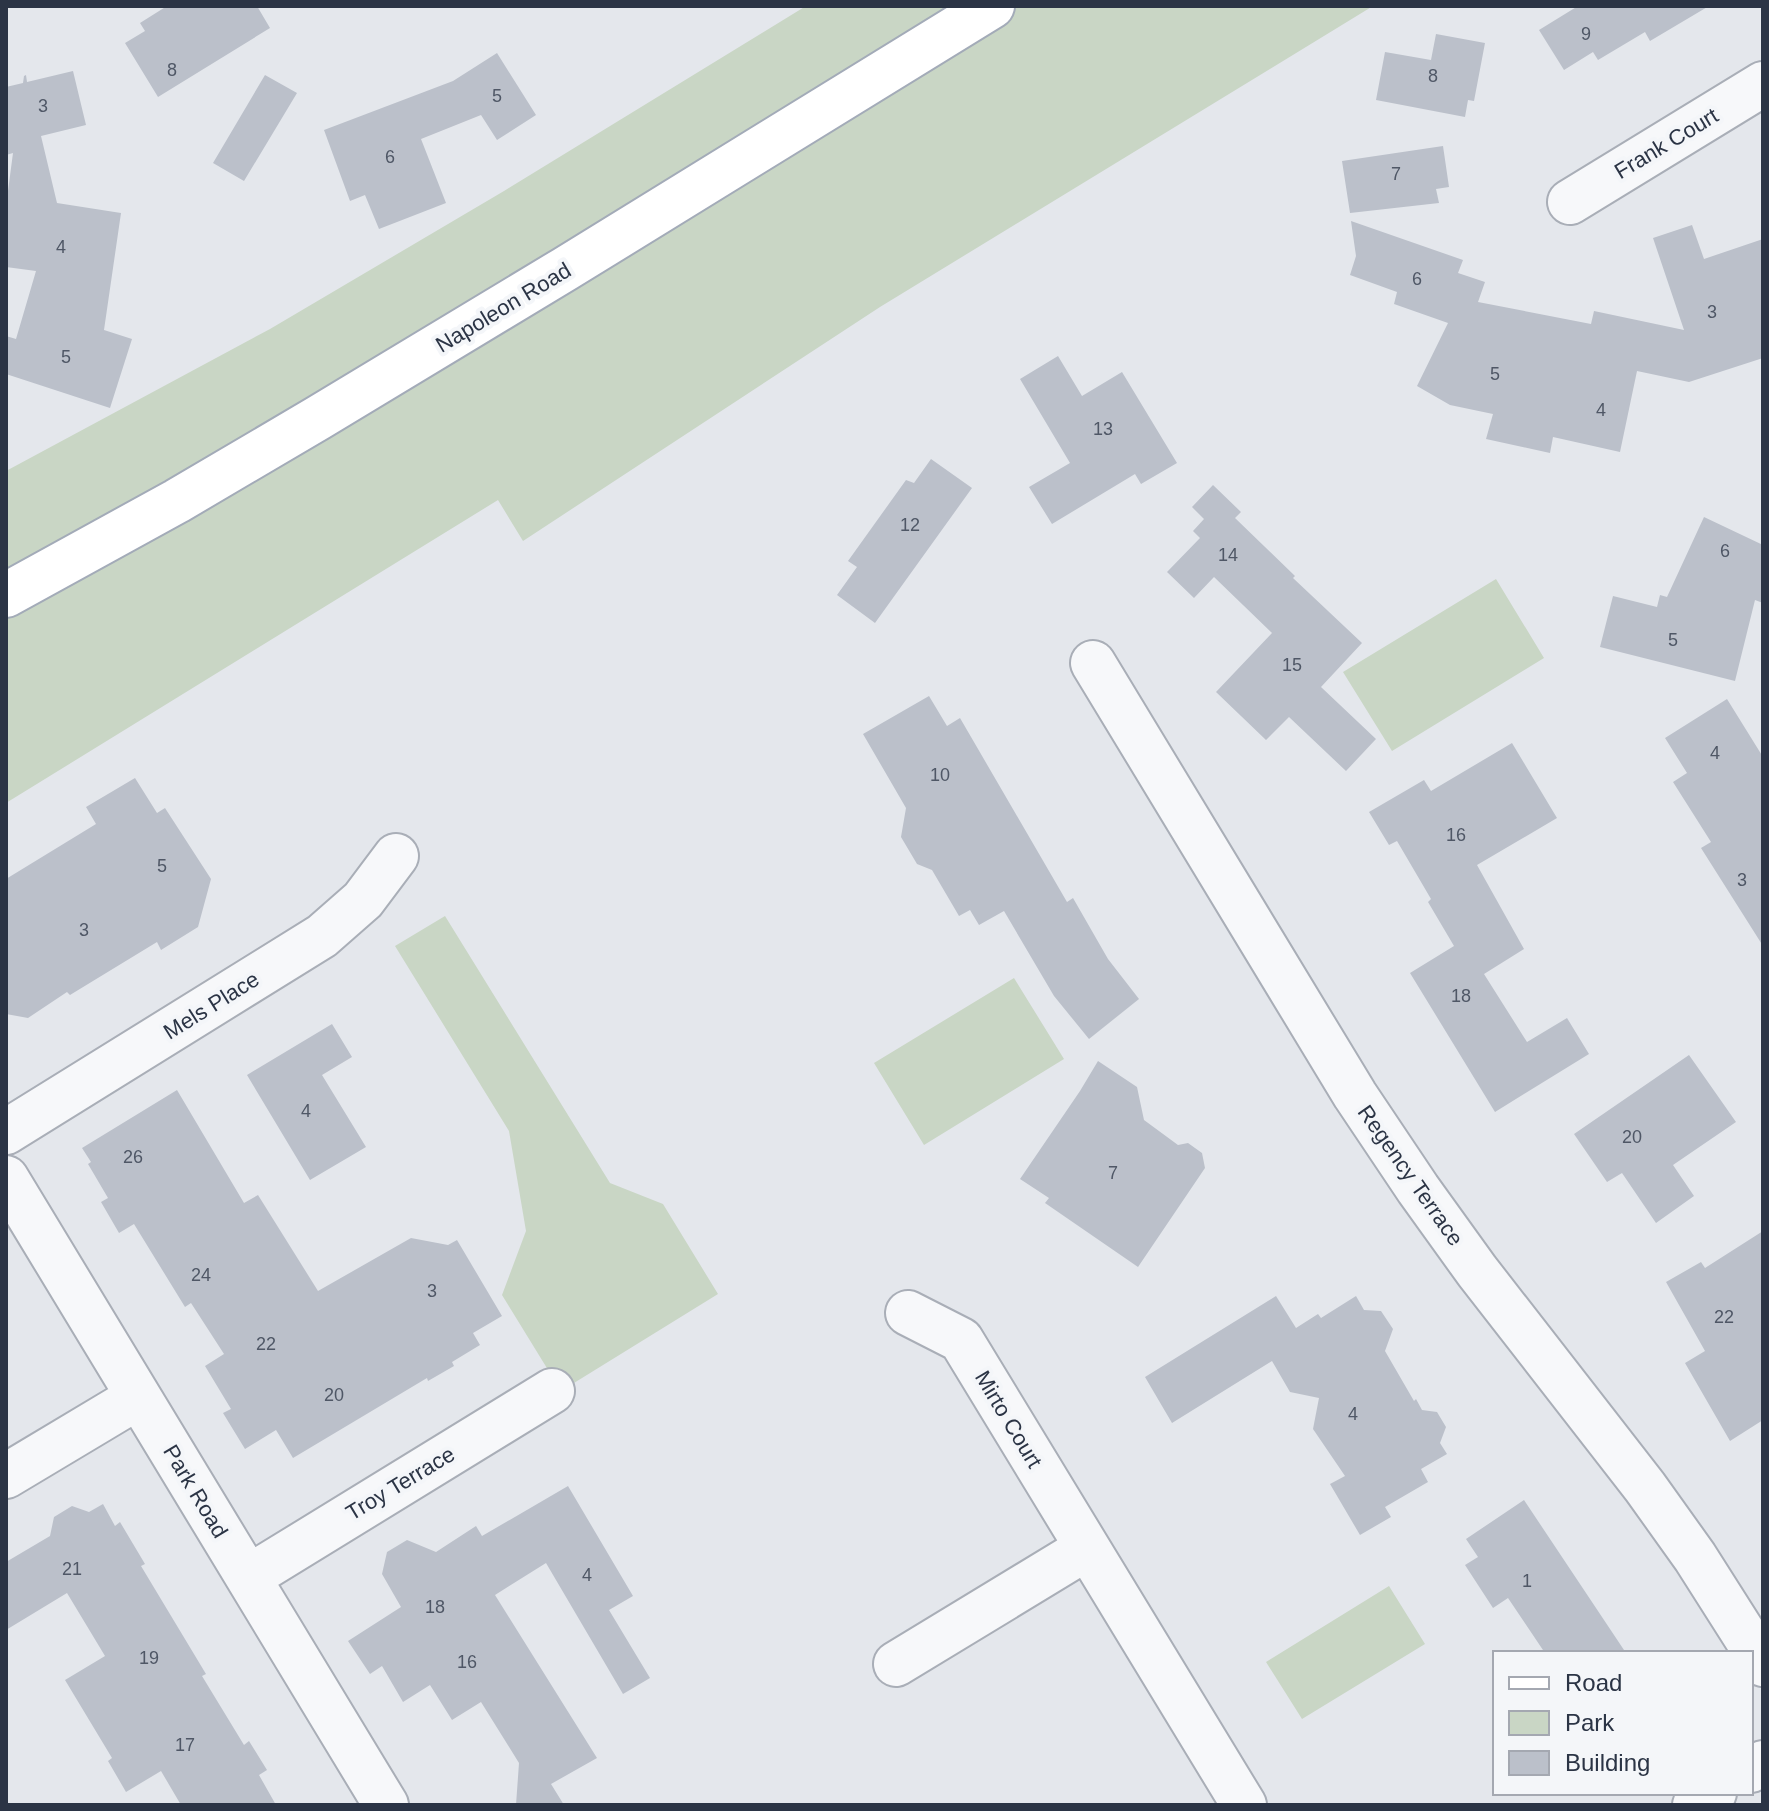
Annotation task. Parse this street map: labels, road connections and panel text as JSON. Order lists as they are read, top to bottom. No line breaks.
{"streets":{"main road":["Napoleon Road"],"street":["Frank Court","Mels Place","Regency Terrace","Mirto Court","Troy Terrace","Park Road"]},"crossings":[["Troy Terrace","Park Road"]],"house_numbers":["9","8","8","5","3","6","7","4","6","3","5","5","4","13","12","6","14","5","15","4","10","16","5","3","3","18","4","20","26","7","24","3","22","22","20","4","21","4","1","18","19","16","17"],"legend":["Road","Park","Building"]}
